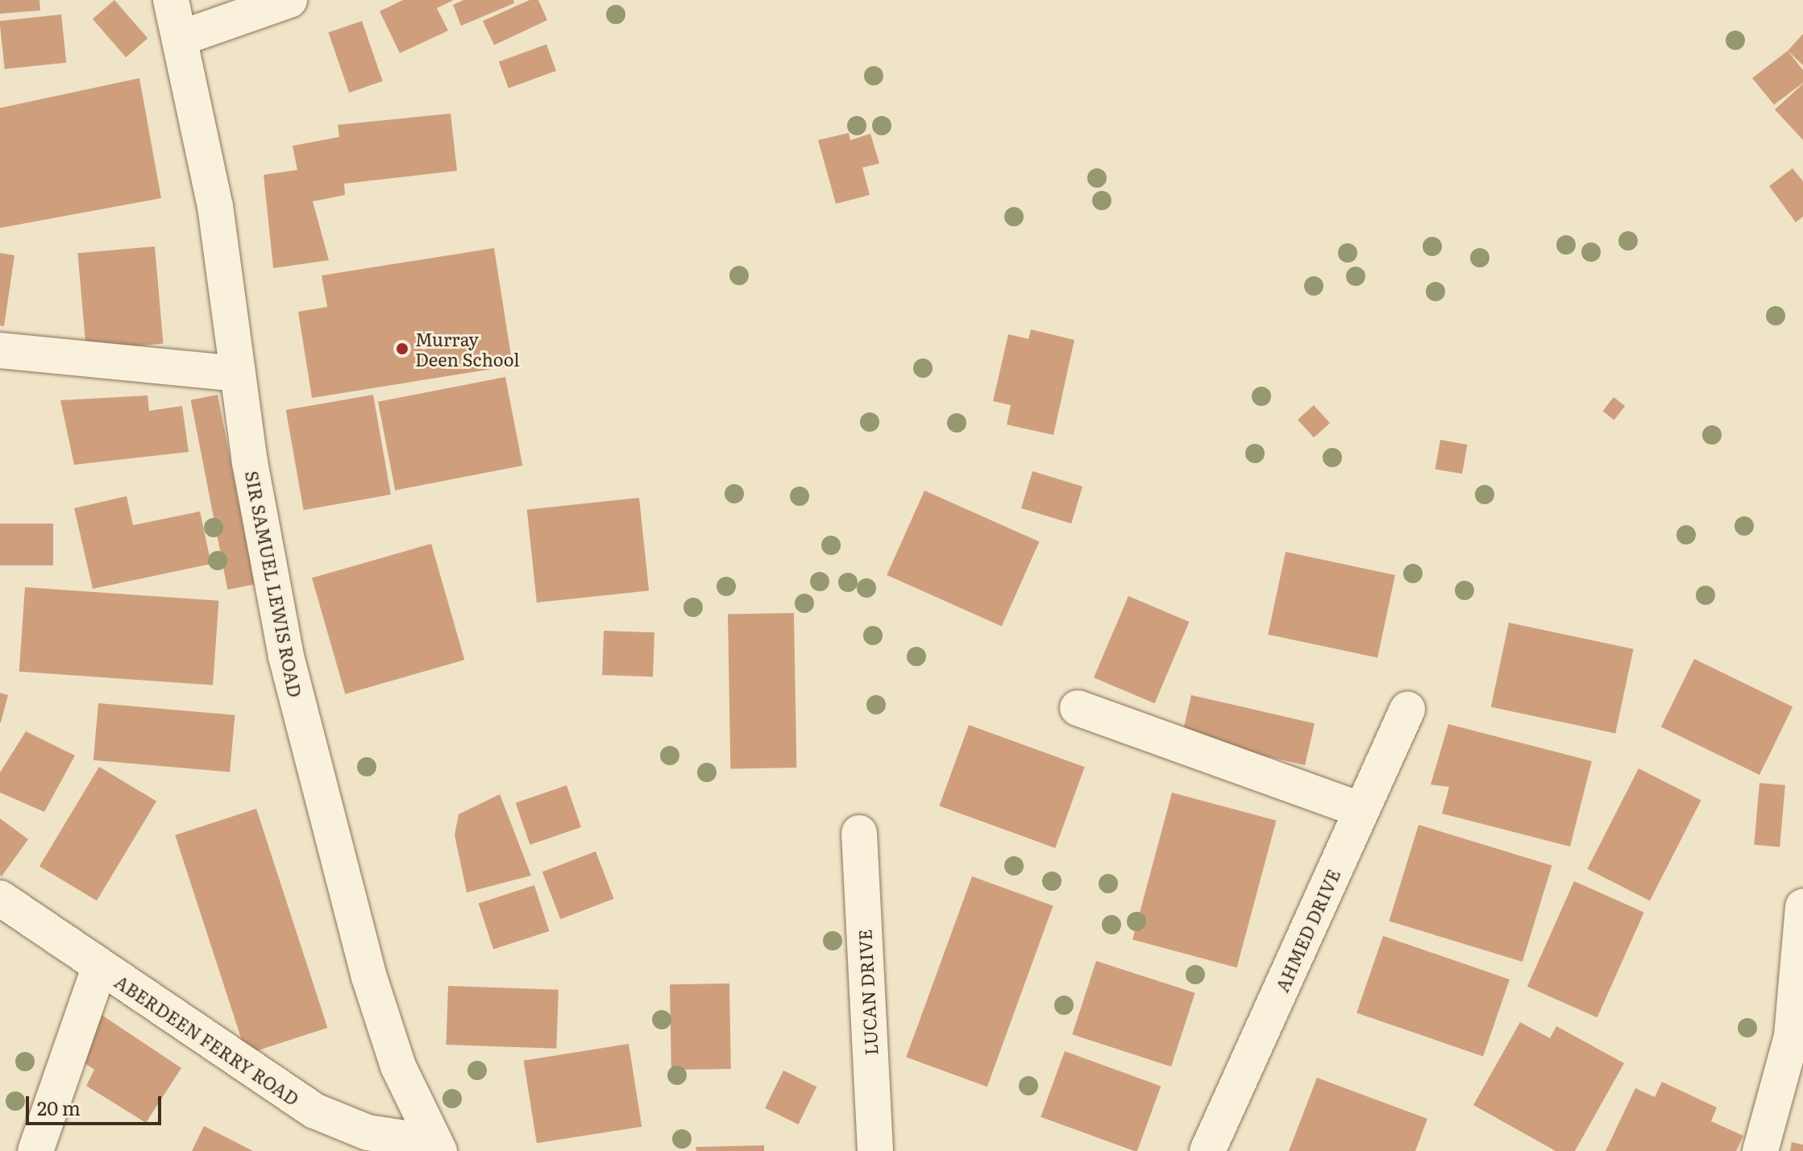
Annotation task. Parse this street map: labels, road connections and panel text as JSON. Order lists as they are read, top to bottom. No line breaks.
{"streets":{"street":["SIR SAMUEL LEWIS ROAD","AHMED DRIVE","LUCAN DRIVE","ABERDEEN FERRY ROAD"]},"crossings":[["SIR SAMUEL LEWIS ROAD","ABERDEEN FERRY ROAD"]],"places":["Murray Deen School"],"scale_bar":"20 m"}
